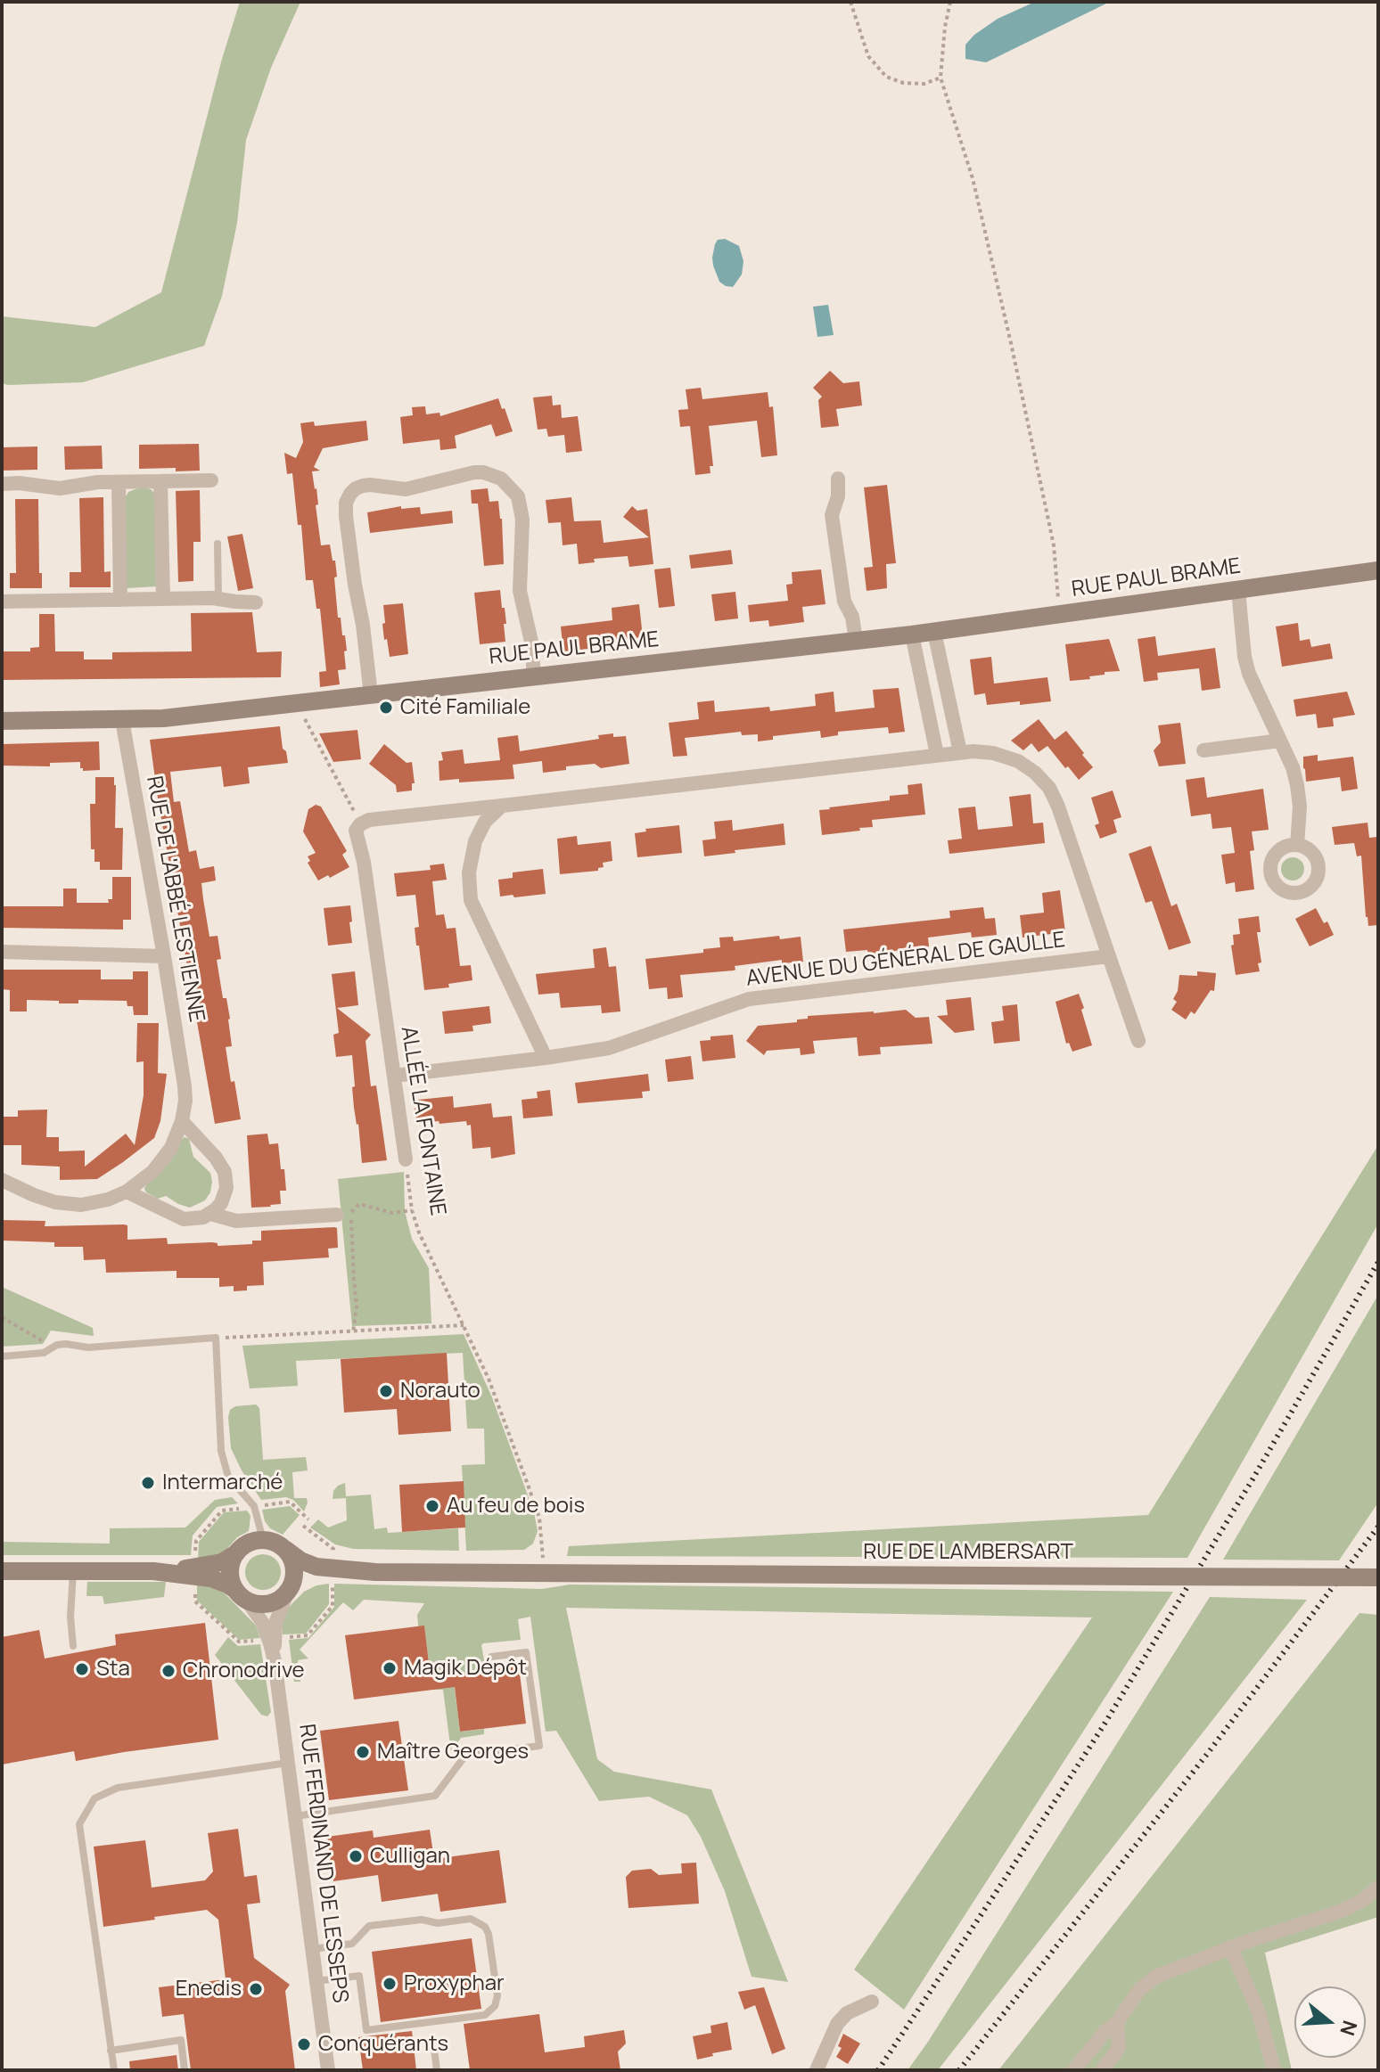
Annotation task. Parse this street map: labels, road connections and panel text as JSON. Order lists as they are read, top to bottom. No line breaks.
{"streets":{"main road":["RUE PAUL BRAME","RUE DE LAMBERSART"],"street":["RUE DE L'ABBÉ LESTIENNE","AVENUE DU GÉNÉRAL DE GAULLE","ALLÉE LA FONTAINE","RUE FERDINAND DE LESSEPS"]},"crossings":[["RUE PAUL BRAME","RUE DE L'ABBÉ LESTIENNE"],["AVENUE DU GÉNÉRAL DE GAULLE","ALLÉE LA FONTAINE"],["ALLÉE LA FONTAINE","RUE DE LAMBERSART"],["RUE DE LAMBERSART","RUE FERDINAND DE LESSEPS"]],"places":["Cité Familiale","Norauto","Intermarché","Au feu de bois","Magik Dépôt","Sta","Chronodrive","Maître Georges","Culligan","Proxyphar","Enedis","Conquérants"],"north":"right"}
